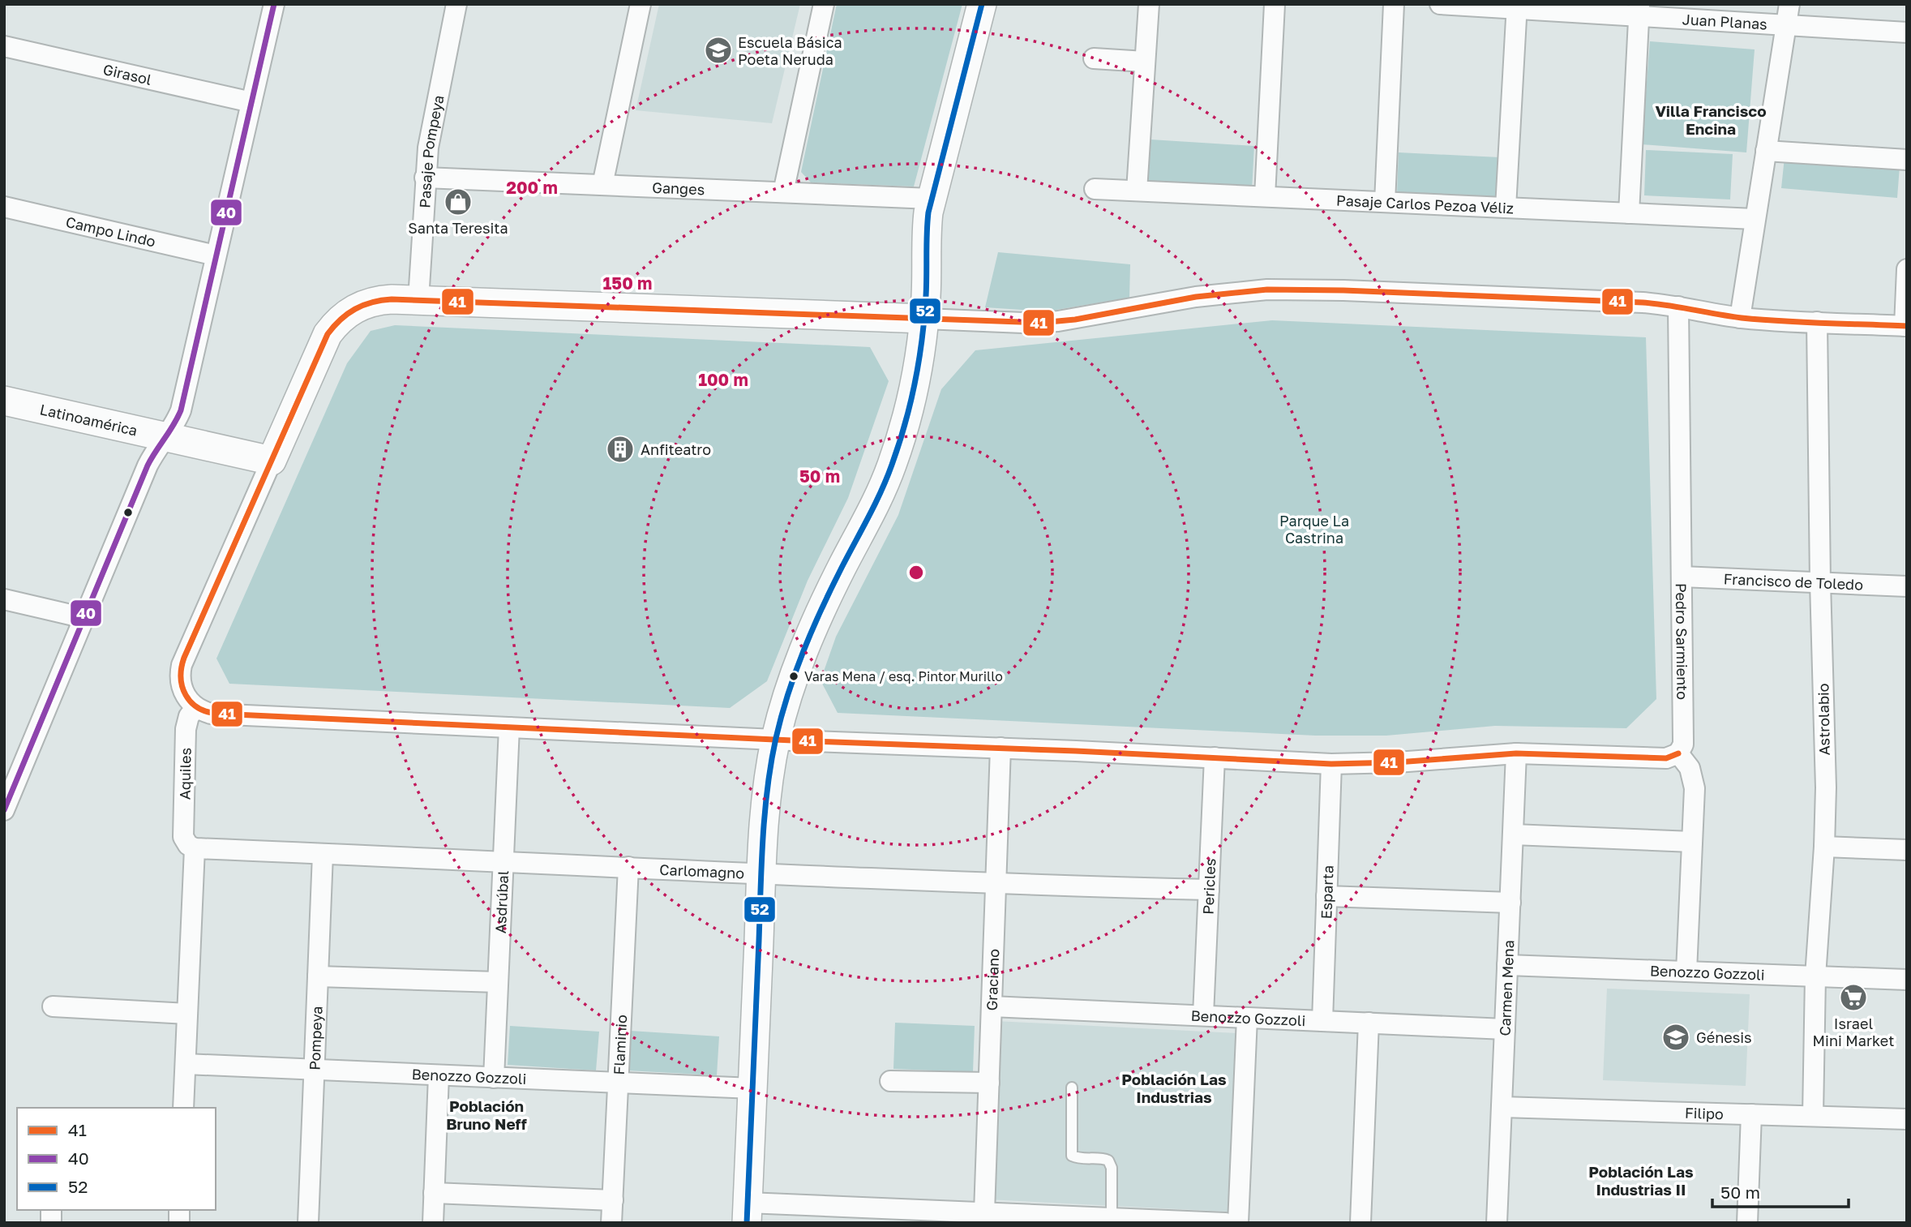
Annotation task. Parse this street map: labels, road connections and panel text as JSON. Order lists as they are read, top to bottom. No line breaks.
{"streets":{"street":["Juan Planas","Girasol","Pasaje Pompeya","Ganges","Pasaje Carlos Pezoa Véliz","Campo Lindo","Latinoamérica","Francisco de Toledo","Pedro Sarmiento","Astrolabio","Aquiles","Carlomagno","Pericles","Esparta","Asdrúbal","Benozzo Gozzoli","Graciano","Carmen Mena","Pompeya","Flaminio","Filipo"]},"crossings":[["Pasaje Pompeya","Ganges"],["Francisco de Toledo","Pedro Sarmiento"],["Francisco de Toledo","Astrolabio"],["Astrolabio","Benozzo Gozzoli"],["Astrolabio","Filipo"],["Aquiles","Carlomagno"],["Aquiles","Benozzo Gozzoli"],["Carlomagno","Pericles"],["Carlomagno","Asdrúbal"],["Carlomagno","Graciano"],["Carlomagno","Pompeya"],["Carlomagno","Flaminio"],["Pericles","Benozzo Gozzoli"],["Esparta","Benozzo Gozzoli"],["Asdrúbal","Benozzo Gozzoli"],["Benozzo Gozzoli","Graciano"],["Benozzo Gozzoli","Carmen Mena"],["Benozzo Gozzoli","Pompeya"],["Benozzo Gozzoli","Flaminio"],["Carmen Mena","Filipo"]],"districts":["Villa Francisco Encina","Población Las Industrias","Población Bruno Neff","Población Las Industrias II"],"parks":["Parque La Castrina"],"places":{"school or university":["Escuela Básica Poeta Neruda","Génesis"],"shop":["Santa Teresita"],"building":["Anfiteatro"],"other":["Varas Mena / esq. Pintor Murillo"],"supermarket":["Israel Mini Market"]},"lines":["transit line 40","transit line 52","transit line 41"],"legend":["41","40","52"],"scale_bar":"50 m","rings":["200 m","150 m","100 m","50 m"]}
